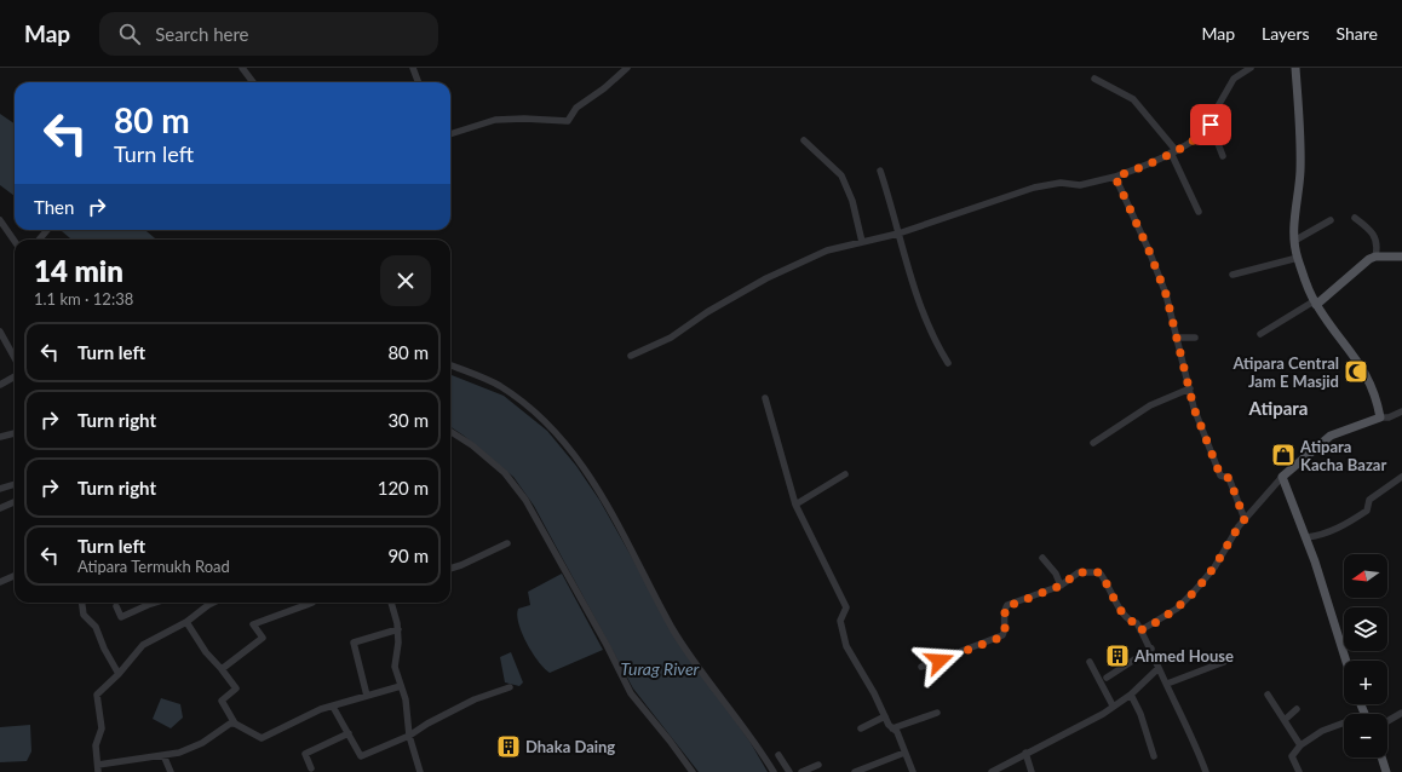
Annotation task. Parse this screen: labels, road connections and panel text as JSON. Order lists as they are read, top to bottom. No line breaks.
{"districts":["Atipara"],"water":["Turag River"],"places":{"mosque":["Atipara Central Jam E Masjid"],"shop":["Atipara Kacha Bazar"],"building":["Ahmed House","Dhaka Daing"]},"north":"left","page":{"header":"Map","search":"Search here","nav":["Map","Layers","Share"],"turn":["80 m","Turn left"],"then":"Then","heading":["14 min","1.1 km · 12:38"],"list":[{"name":"Turn left","value":"80 m"},{"name":"Turn right","value":"30 m"},{"name":"Turn right","value":"120 m"},{"name":"Turn left","note":"Atipara Termukh Road","value":"90 m"}],"map_buttons":["+","−"]}}
